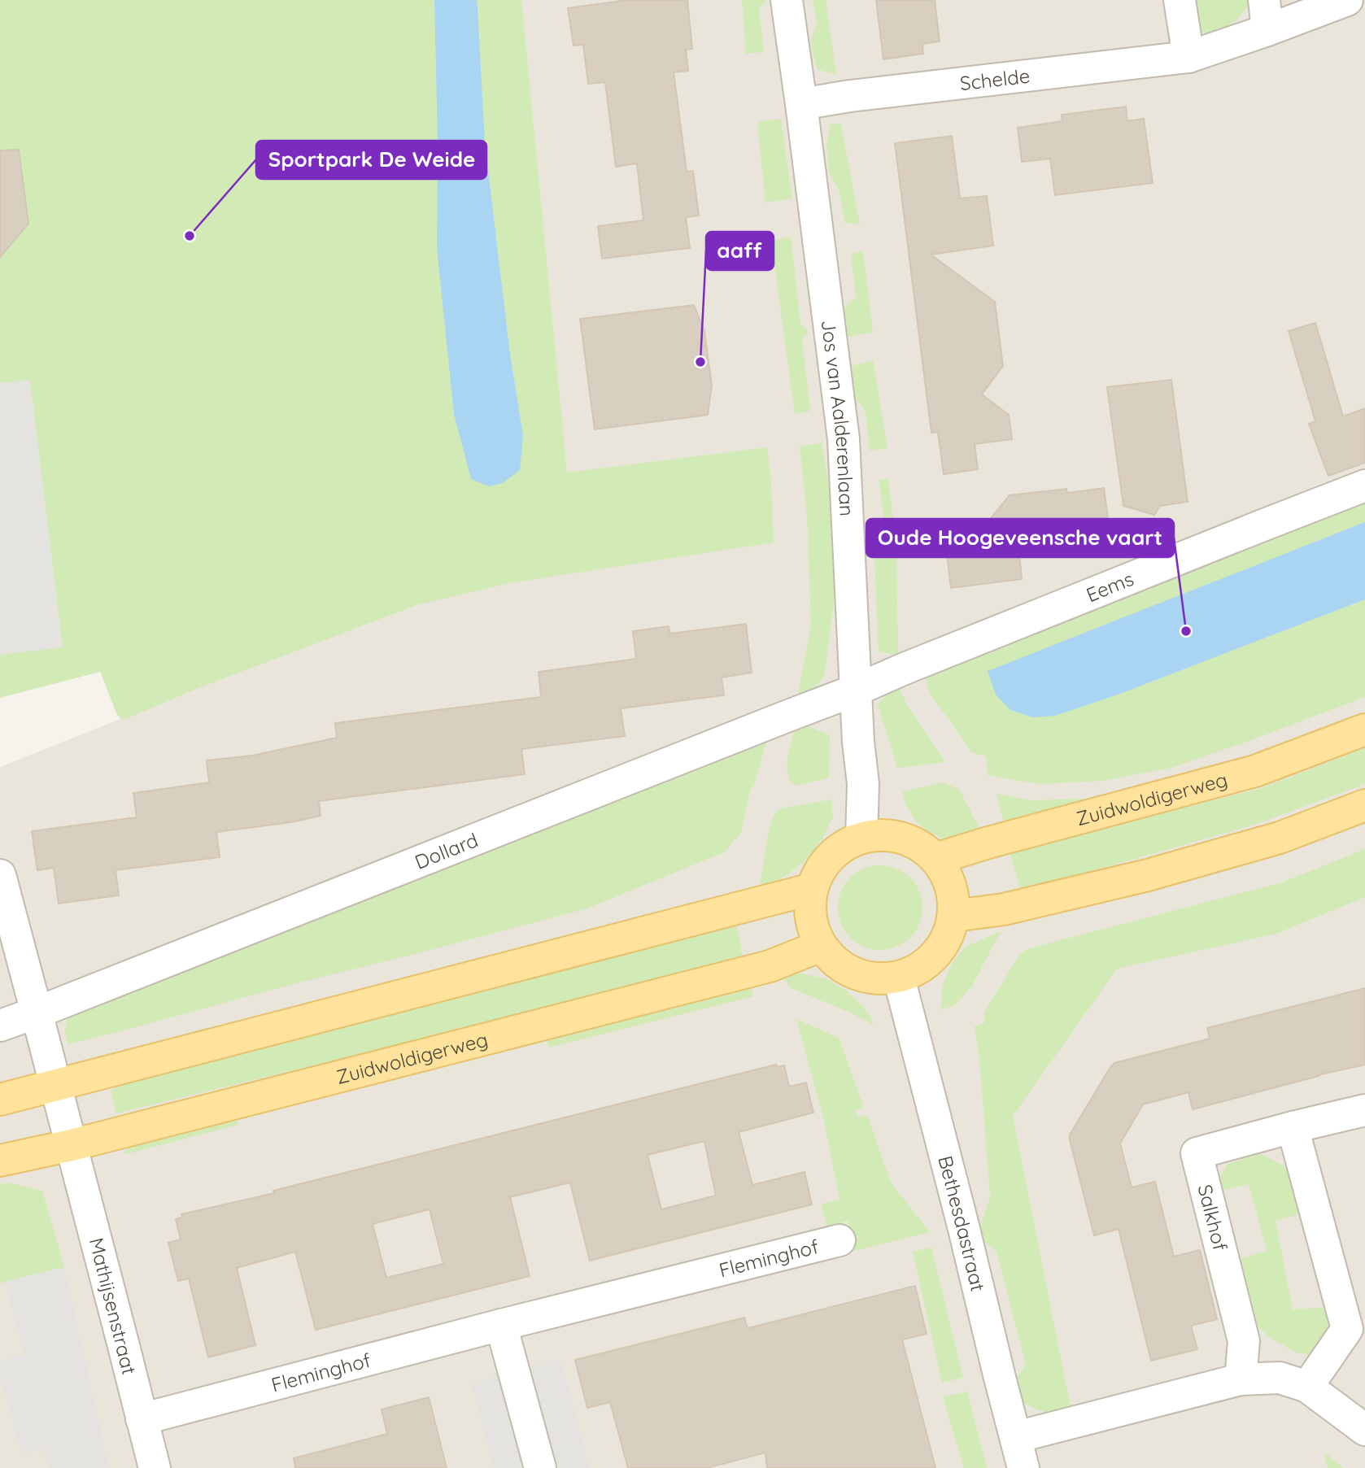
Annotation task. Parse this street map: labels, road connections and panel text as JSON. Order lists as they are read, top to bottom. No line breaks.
{"streets":{"main road":["Zuidwoldigerweg"],"street":["Schelde","Jos van Aalderenlaan","Eems","Dollard","Salkhof","Bethesdastraat","Fleminghof","Mathijsenstraat"]},"crossings":[["Schelde","Jos van Aalderenlaan"],["Jos van Aalderenlaan","Eems"],["Jos van Aalderenlaan","Zuidwoldigerweg"],["Jos van Aalderenlaan","Dollard"],["Jos van Aalderenlaan","Bethesdastraat"],["Eems","Dollard"],["Zuidwoldigerweg","Bethesdastraat"],["Zuidwoldigerweg","Mathijsenstraat"],["Dollard","Mathijsenstraat"],["Fleminghof","Mathijsenstraat"]],"places":["Sportpark De Weide","aaff","Oude Hoogeveensche vaart"]}
